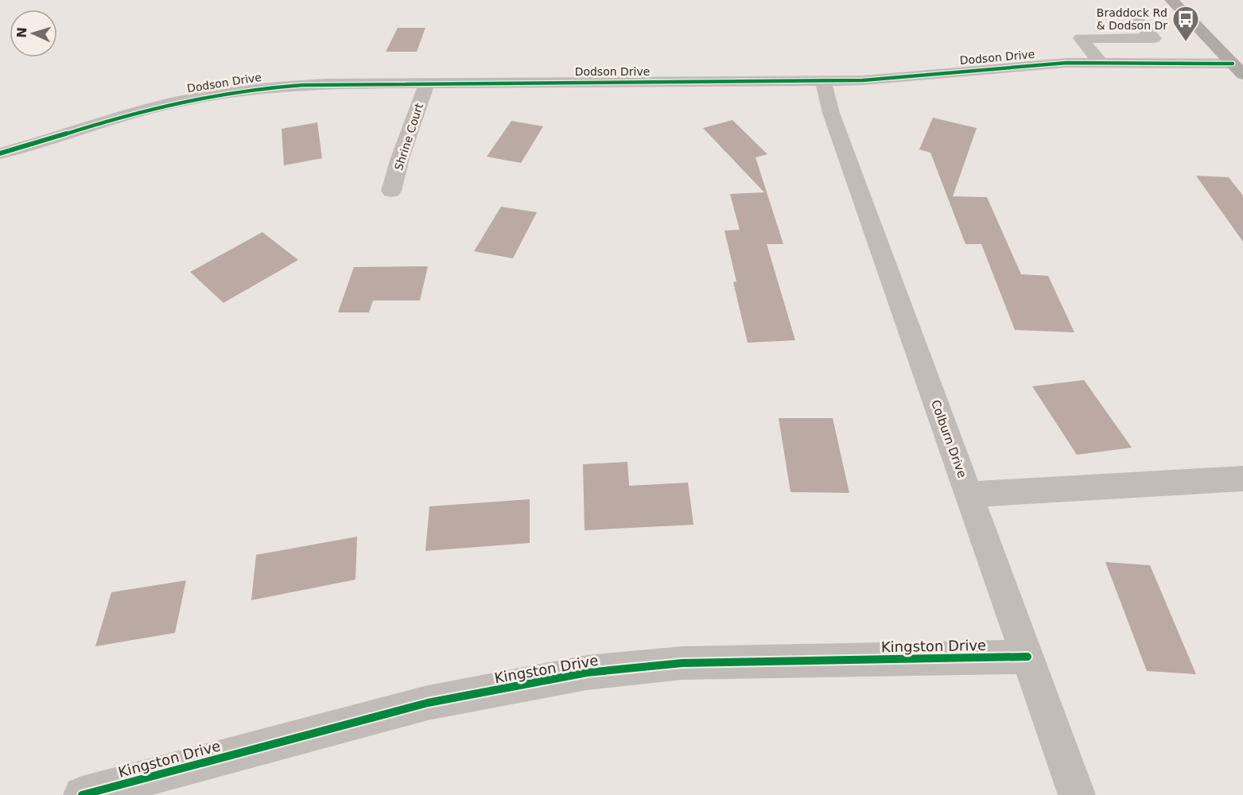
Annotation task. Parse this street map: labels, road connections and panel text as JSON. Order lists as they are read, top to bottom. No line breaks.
{"streets":{"street":["Dodson Drive","Shrine Court","Colburn Drive","Kingston Drive"]},"crossings":[["Dodson Drive","Shrine Court"],["Dodson Drive","Colburn Drive"],["Colburn Drive","Kingston Drive"]],"places":{"bus stop":["Braddock Rd & Dodson Dr"]},"north":"left"}
